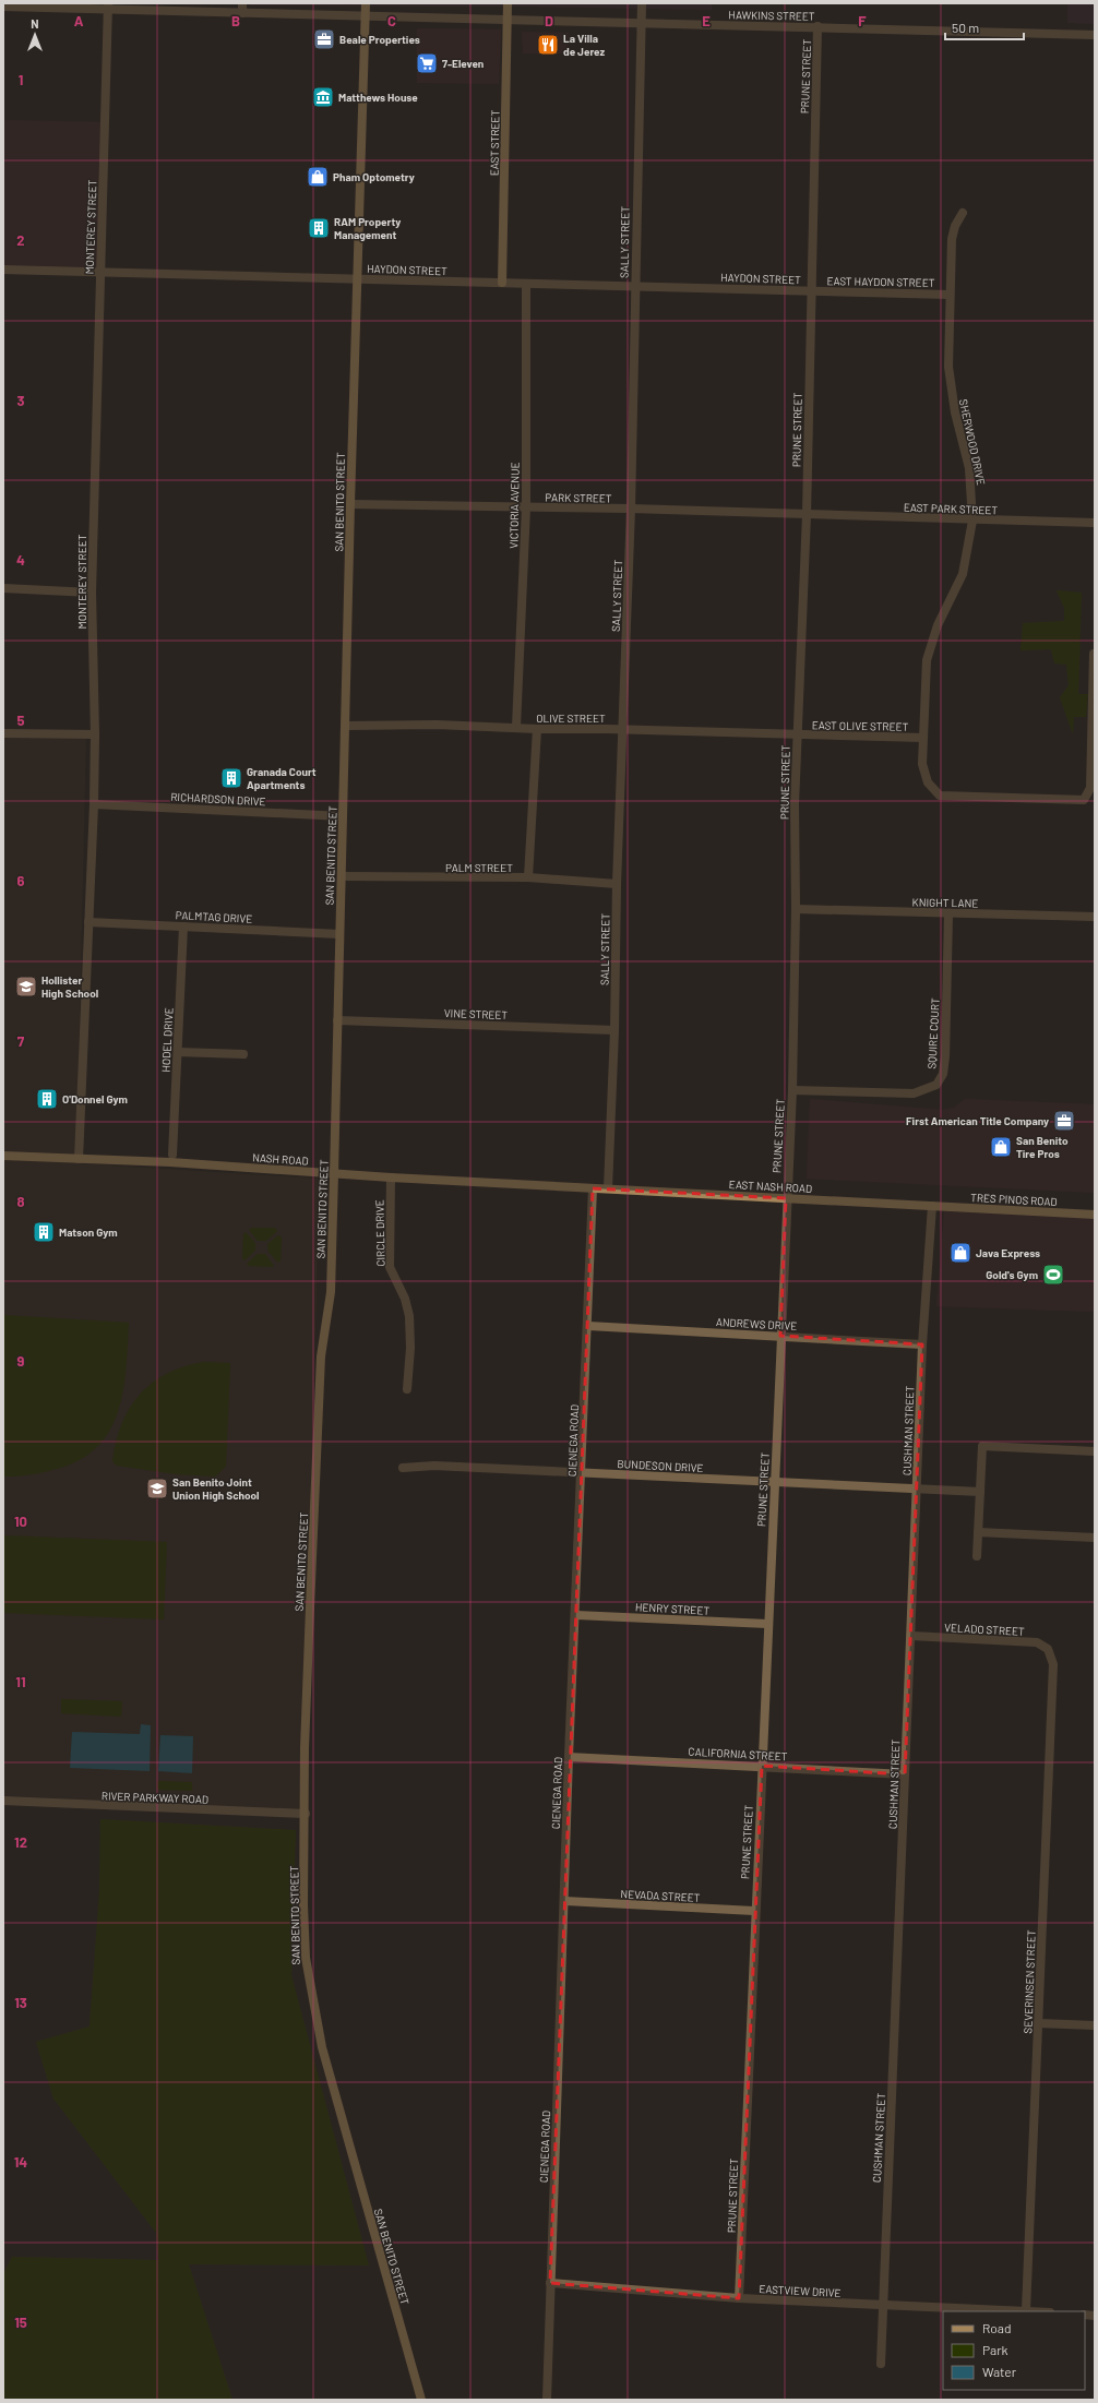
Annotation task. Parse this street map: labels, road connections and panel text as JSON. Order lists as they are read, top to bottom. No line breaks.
{"streets":{"main road":["EAST STREET","SAN BENITO STREET","NASH ROAD","EAST NASH ROAD","TRES PINOS ROAD"],"street":["HAWKINS STREET","PRUNE STREET","MONTEREY STREET","SALLY STREET","HAYDON STREET","EAST HAYDON STREET","SHERWOOD DRIVE","PARK STREET","VICTORIA AVENUE","EAST PARK STREET","OLIVE STREET","EAST OLIVE STREET","RICHARDSON DRIVE","PALM STREET","KNIGHT LANE","PALMTAG DRIVE","VINE STREET","SQUIRE COURT","HODEL DRIVE","CIRCLE DRIVE","ANDREWS DRIVE","CUSHMAN STREET","CIENEGA ROAD","BUNDESON DRIVE","HENRY STREET","VELADO STREET","CALIFORNIA STREET","RIVER PARKWAY ROAD","NEVADA STREET","SEVERINSEN STREET","EASTVIEW DRIVE"]},"crossings":[["HAWKINS STREET","PRUNE STREET"],["HAWKINS STREET","EAST STREET"],["HAWKINS STREET","MONTEREY STREET"],["HAWKINS STREET","SALLY STREET"],["HAWKINS STREET","SAN BENITO STREET"],["PRUNE STREET","HAYDON STREET"],["PRUNE STREET","EAST HAYDON STREET"],["PRUNE STREET","PARK STREET"],["PRUNE STREET","EAST PARK STREET"],["PRUNE STREET","OLIVE STREET"],["PRUNE STREET","EAST OLIVE STREET"],["PRUNE STREET","KNIGHT LANE"],["PRUNE STREET","SQUIRE COURT"],["PRUNE STREET","EAST NASH ROAD"],["PRUNE STREET","ANDREWS DRIVE"],["PRUNE STREET","BUNDESON DRIVE"],["PRUNE STREET","HENRY STREET"],["PRUNE STREET","CALIFORNIA STREET"],["PRUNE STREET","NEVADA STREET"],["PRUNE STREET","EASTVIEW DRIVE"],["EAST STREET","HAYDON STREET"],["MONTEREY STREET","HAYDON STREET"],["MONTEREY STREET","RICHARDSON DRIVE"],["MONTEREY STREET","PALMTAG DRIVE"],["MONTEREY STREET","NASH ROAD"],["SALLY STREET","HAYDON STREET"],["SALLY STREET","PARK STREET"],["SALLY STREET","OLIVE STREET"],["SALLY STREET","PALM STREET"],["SALLY STREET","VINE STREET"],["SALLY STREET","NASH ROAD"],["SALLY STREET","EAST NASH ROAD"],["HAYDON STREET","EAST HAYDON STREET"],["HAYDON STREET","SAN BENITO STREET"],["HAYDON STREET","VICTORIA AVENUE"],["EAST HAYDON STREET","SHERWOOD DRIVE"],["SHERWOOD DRIVE","EAST PARK STREET"],["SHERWOOD DRIVE","EAST OLIVE STREET"],["PARK STREET","SAN BENITO STREET"],["PARK STREET","VICTORIA AVENUE"],["PARK STREET","EAST PARK STREET"],["SAN BENITO STREET","OLIVE STREET"],["SAN BENITO STREET","RICHARDSON DRIVE"],["SAN BENITO STREET","PALM STREET"],["SAN BENITO STREET","PALMTAG DRIVE"],["SAN BENITO STREET","VINE STREET"],["SAN BENITO STREET","NASH ROAD"],["SAN BENITO STREET","RIVER PARKWAY ROAD"],["VICTORIA AVENUE","OLIVE STREET"],["OLIVE STREET","EAST OLIVE STREET"],["KNIGHT LANE","SQUIRE COURT"],["PALMTAG DRIVE","HODEL DRIVE"],["NASH ROAD","EAST NASH ROAD"],["NASH ROAD","CIRCLE DRIVE"],["NASH ROAD","CIENEGA ROAD"],["EAST NASH ROAD","TRES PINOS ROAD"],["EAST NASH ROAD","CUSHMAN STREET"],["TRES PINOS ROAD","CUSHMAN STREET"],["ANDREWS DRIVE","CUSHMAN STREET"],["ANDREWS DRIVE","CIENEGA ROAD"],["CUSHMAN STREET","BUNDESON DRIVE"],["CUSHMAN STREET","VELADO STREET"],["CUSHMAN STREET","CALIFORNIA STREET"],["CUSHMAN STREET","EASTVIEW DRIVE"],["CIENEGA ROAD","BUNDESON DRIVE"],["CIENEGA ROAD","HENRY STREET"],["CIENEGA ROAD","CALIFORNIA STREET"],["CIENEGA ROAD","NEVADA STREET"],["CIENEGA ROAD","EASTVIEW DRIVE"],["VELADO STREET","SEVERINSEN STREET"],["SEVERINSEN STREET","EASTVIEW DRIVE"]],"places":{"office":["Beale Properties","First American Title Company"],"restaurant":["La Villa de Jerez"],"supermarket":["7-Eleven"],"museum":["Matthews House"],"shop":["Pham Optometry","San Benito Tire Pros","Java Express"],"building":["RAM Property Management","Granada Court Apartments","O'Donnel Gym","Matson Gym"],"school or university":["Hollister High School","San Benito Joint Union High School"],"sports":["Gold's Gym"]},"legend":["Road","Park","Water"],"scale_bar":"50 m","north":"top","grid":{"columns":["A","B","C","D","E","F"],"rows":["1","2","3","4","5","6","7","8","9","10","11","12","13","14","15"]}}
